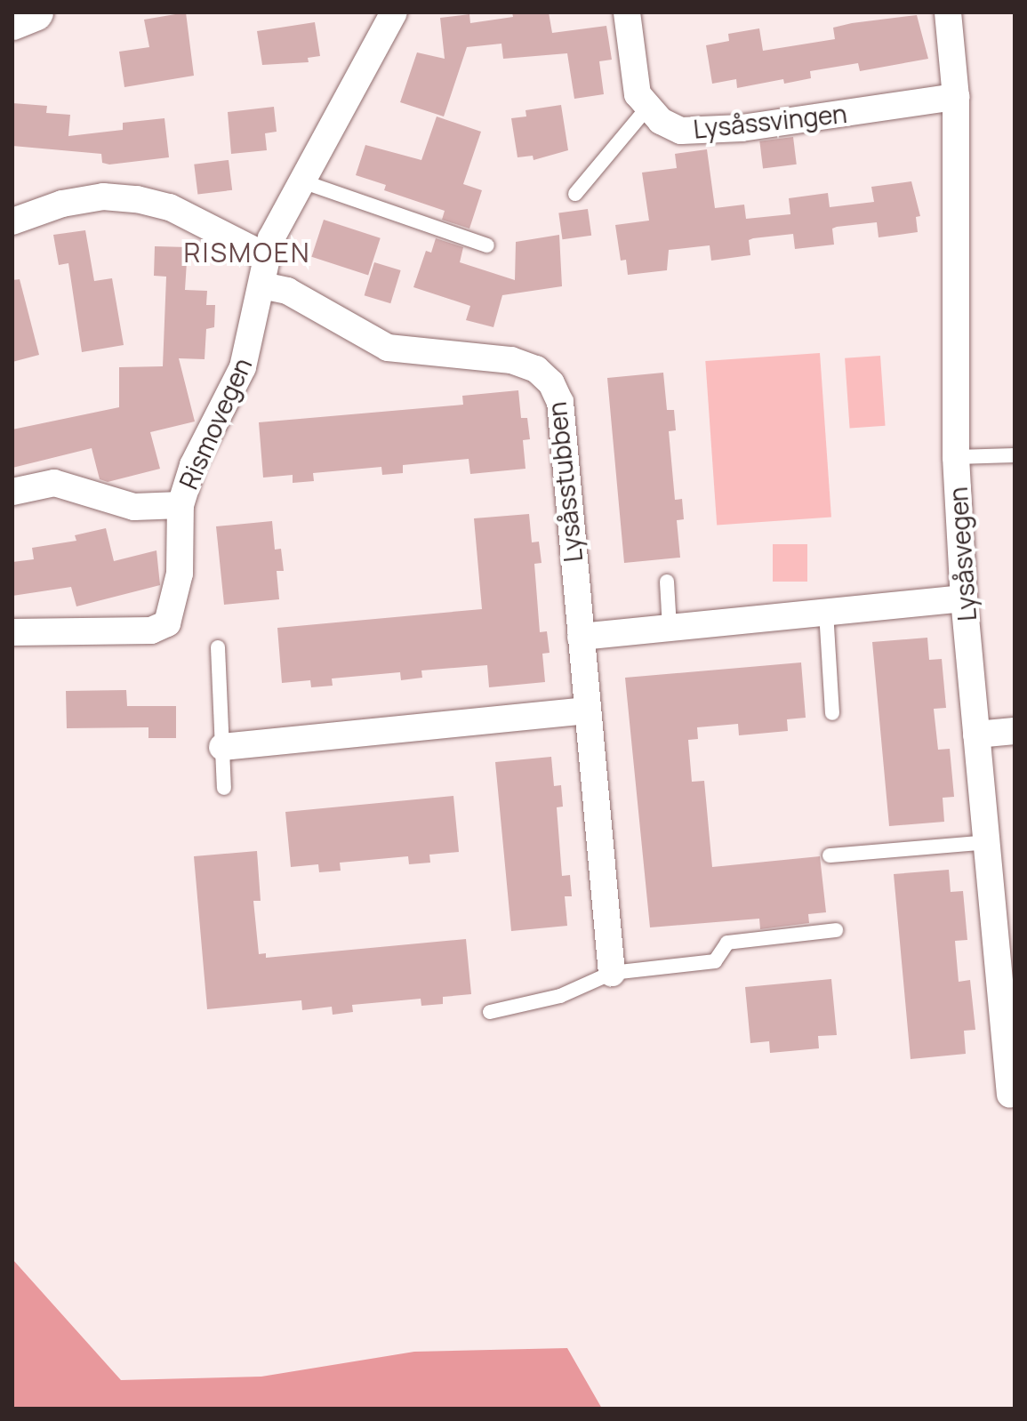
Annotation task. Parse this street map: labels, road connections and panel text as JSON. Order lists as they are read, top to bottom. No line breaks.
{"streets":{"street":["Lysåssvingen","Rismovegen","Lysåsstubben","Lysåsvegen"]},"crossings":[["Lysåssvingen","Lysåsvegen"],["Rismovegen","Lysåsstubben"]],"districts":["RISMOEN"]}
